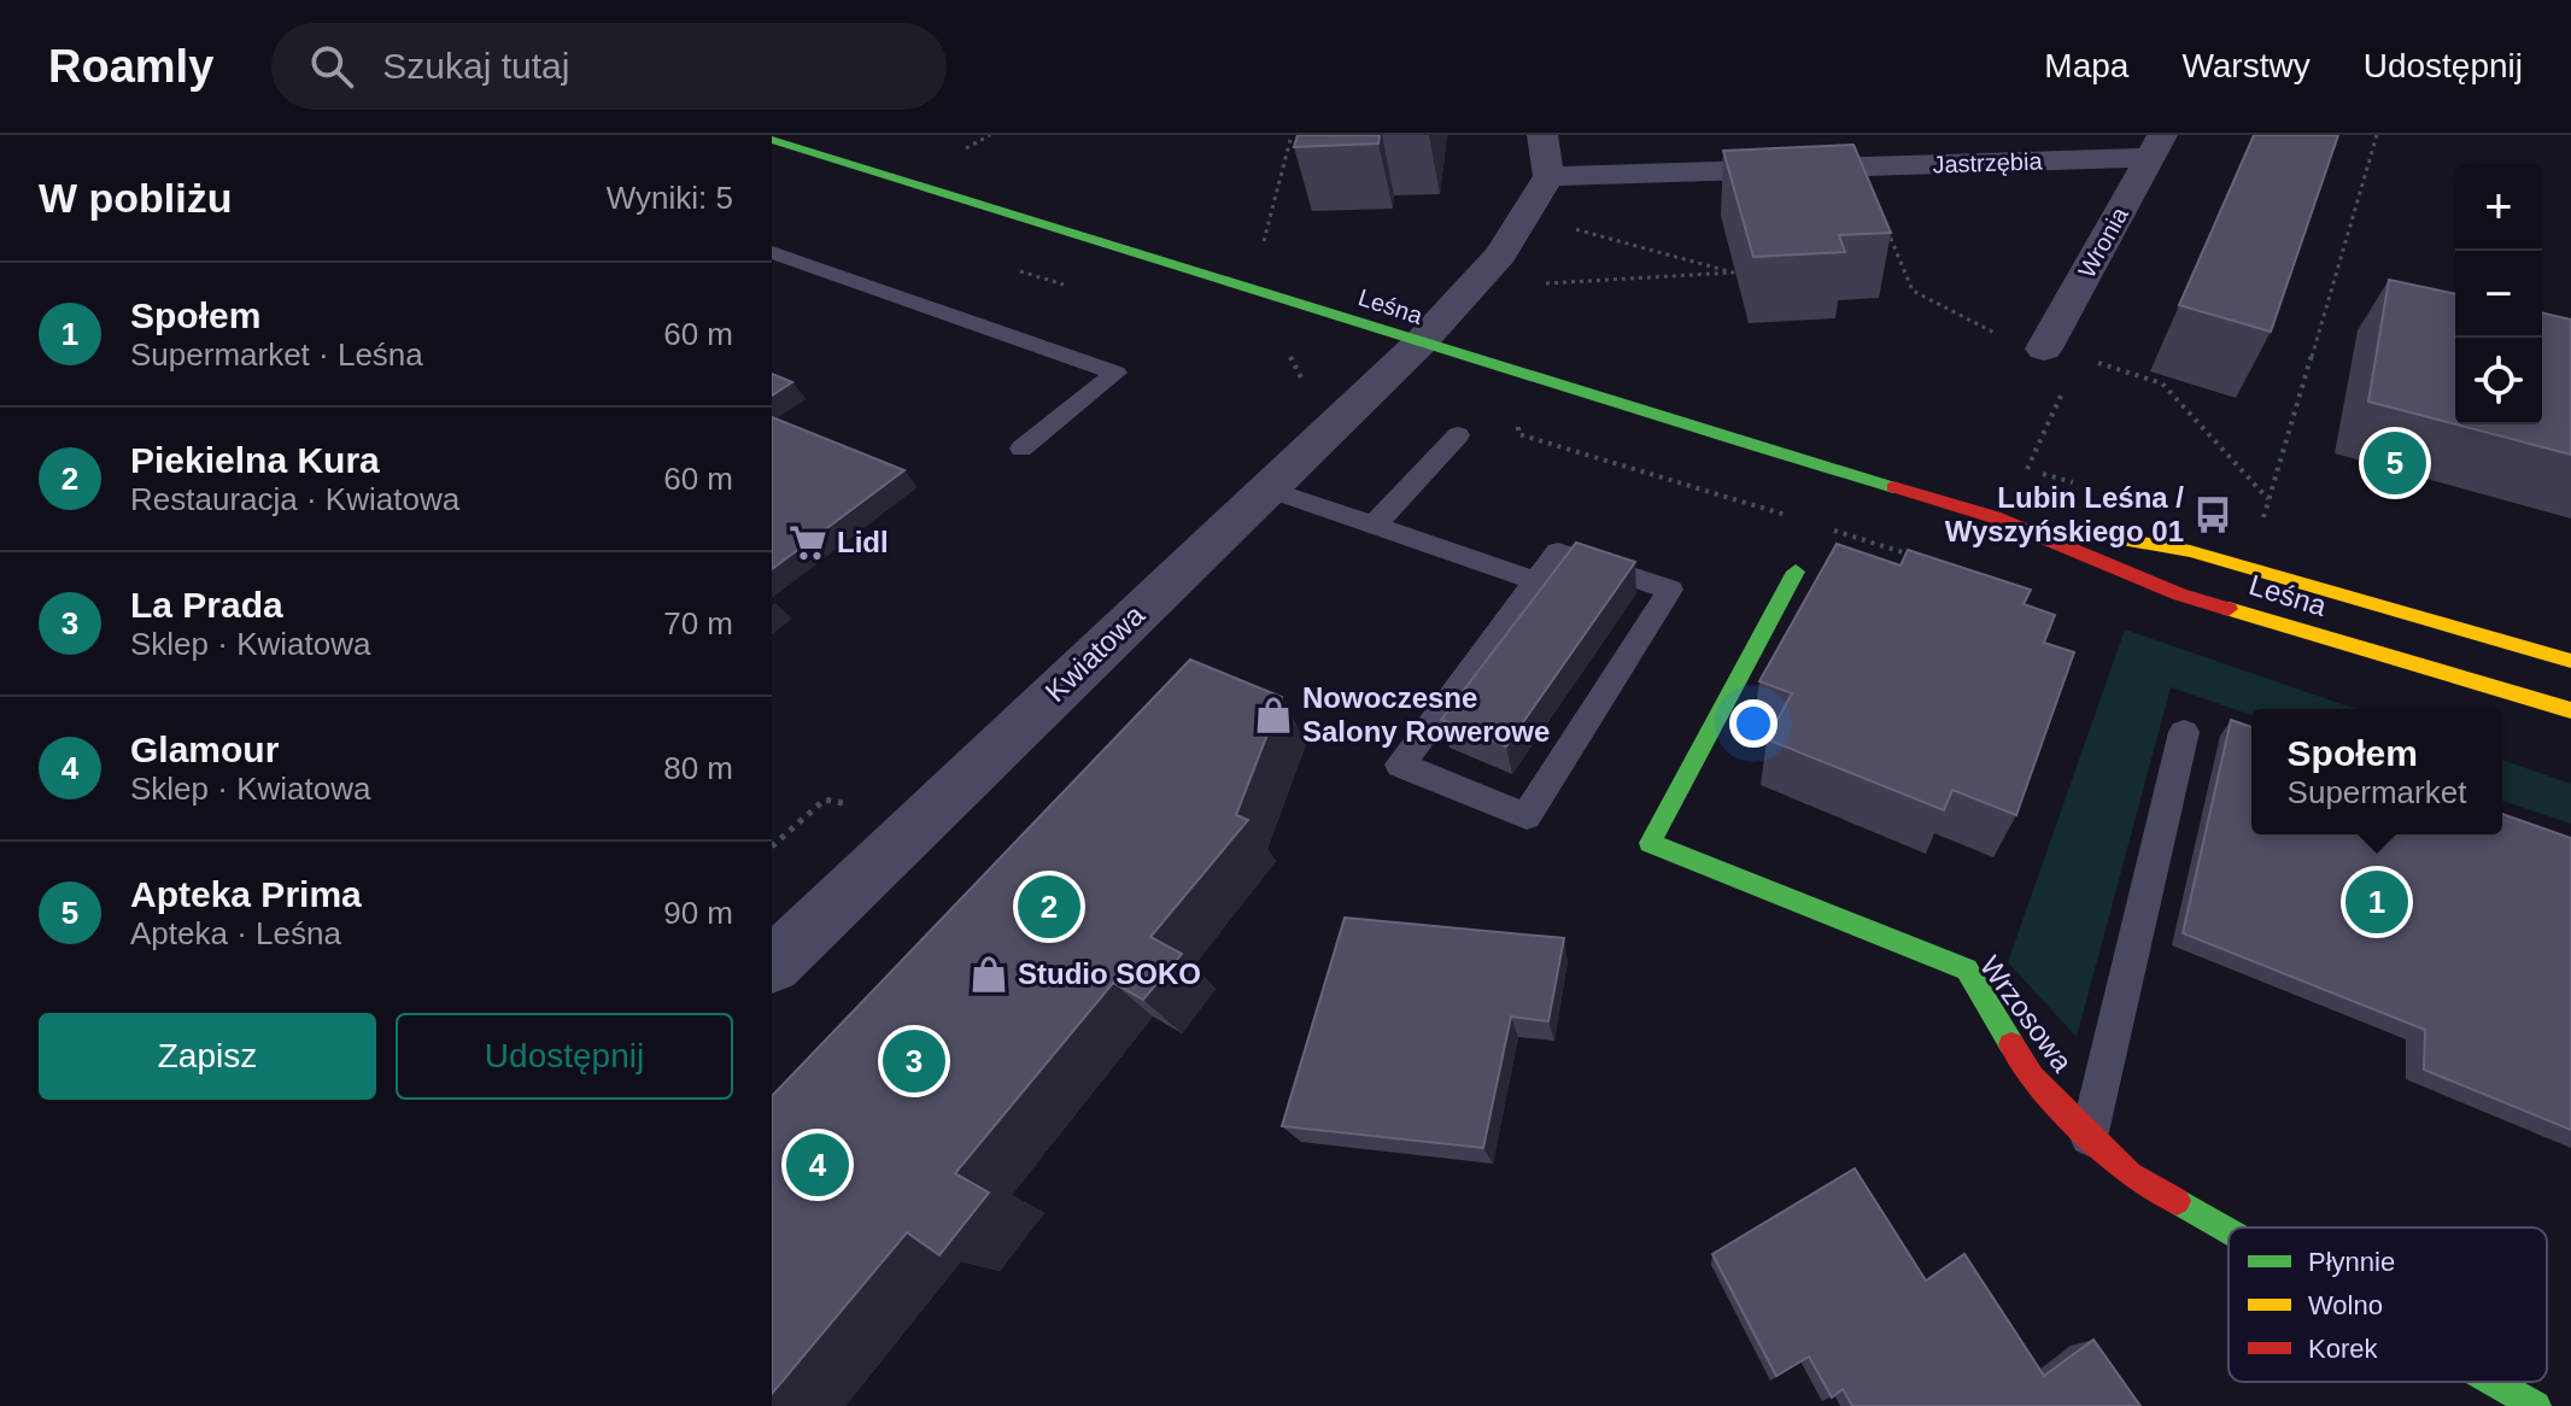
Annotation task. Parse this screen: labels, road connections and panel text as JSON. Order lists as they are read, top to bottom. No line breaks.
{"streets":{"street":["Jastrzębia","Wronia","Leśna","Kwiatowa","Wrzosowa"]},"crossings":[["Jastrzębia","Wronia"],["Leśna","Kwiatowa"]],"places":{"bus stop":["Lubin Leśna / Wyszyńskiego 01"],"supermarket":["Lidl"],"shop":["Nowoczesne Salony Rowerowe","Studio SOKO"]},"legend":["Płynnie","Wolno","Korek"],"page":{"header":"Roamly","search":"Szukaj tutaj","nav":["Mapa","Warstwy","Udostępnij"],"heading":["W pobliżu","Wyniki: 5"],"map_buttons":["+","−"],"list":[{"mark":"1","name":"Społem","note":"Supermarket · Leśna","value":"60 m"},{"mark":"2","name":"Piekielna Kura","note":"Restauracja · Kwiatowa","value":"60 m"},{"mark":"3","name":"La Prada","note":"Sklep · Kwiatowa","value":"70 m"},{"mark":"4","name":"Glamour","note":"Sklep · Kwiatowa","value":"80 m"},{"mark":"5","name":"Apteka Prima","note":"Apteka · Leśna","value":"90 m"}],"pins":["5","1","2","3","4"],"popup":["Społem","Supermarket"],"buttons":["Zapisz","Udostępnij"]}}
